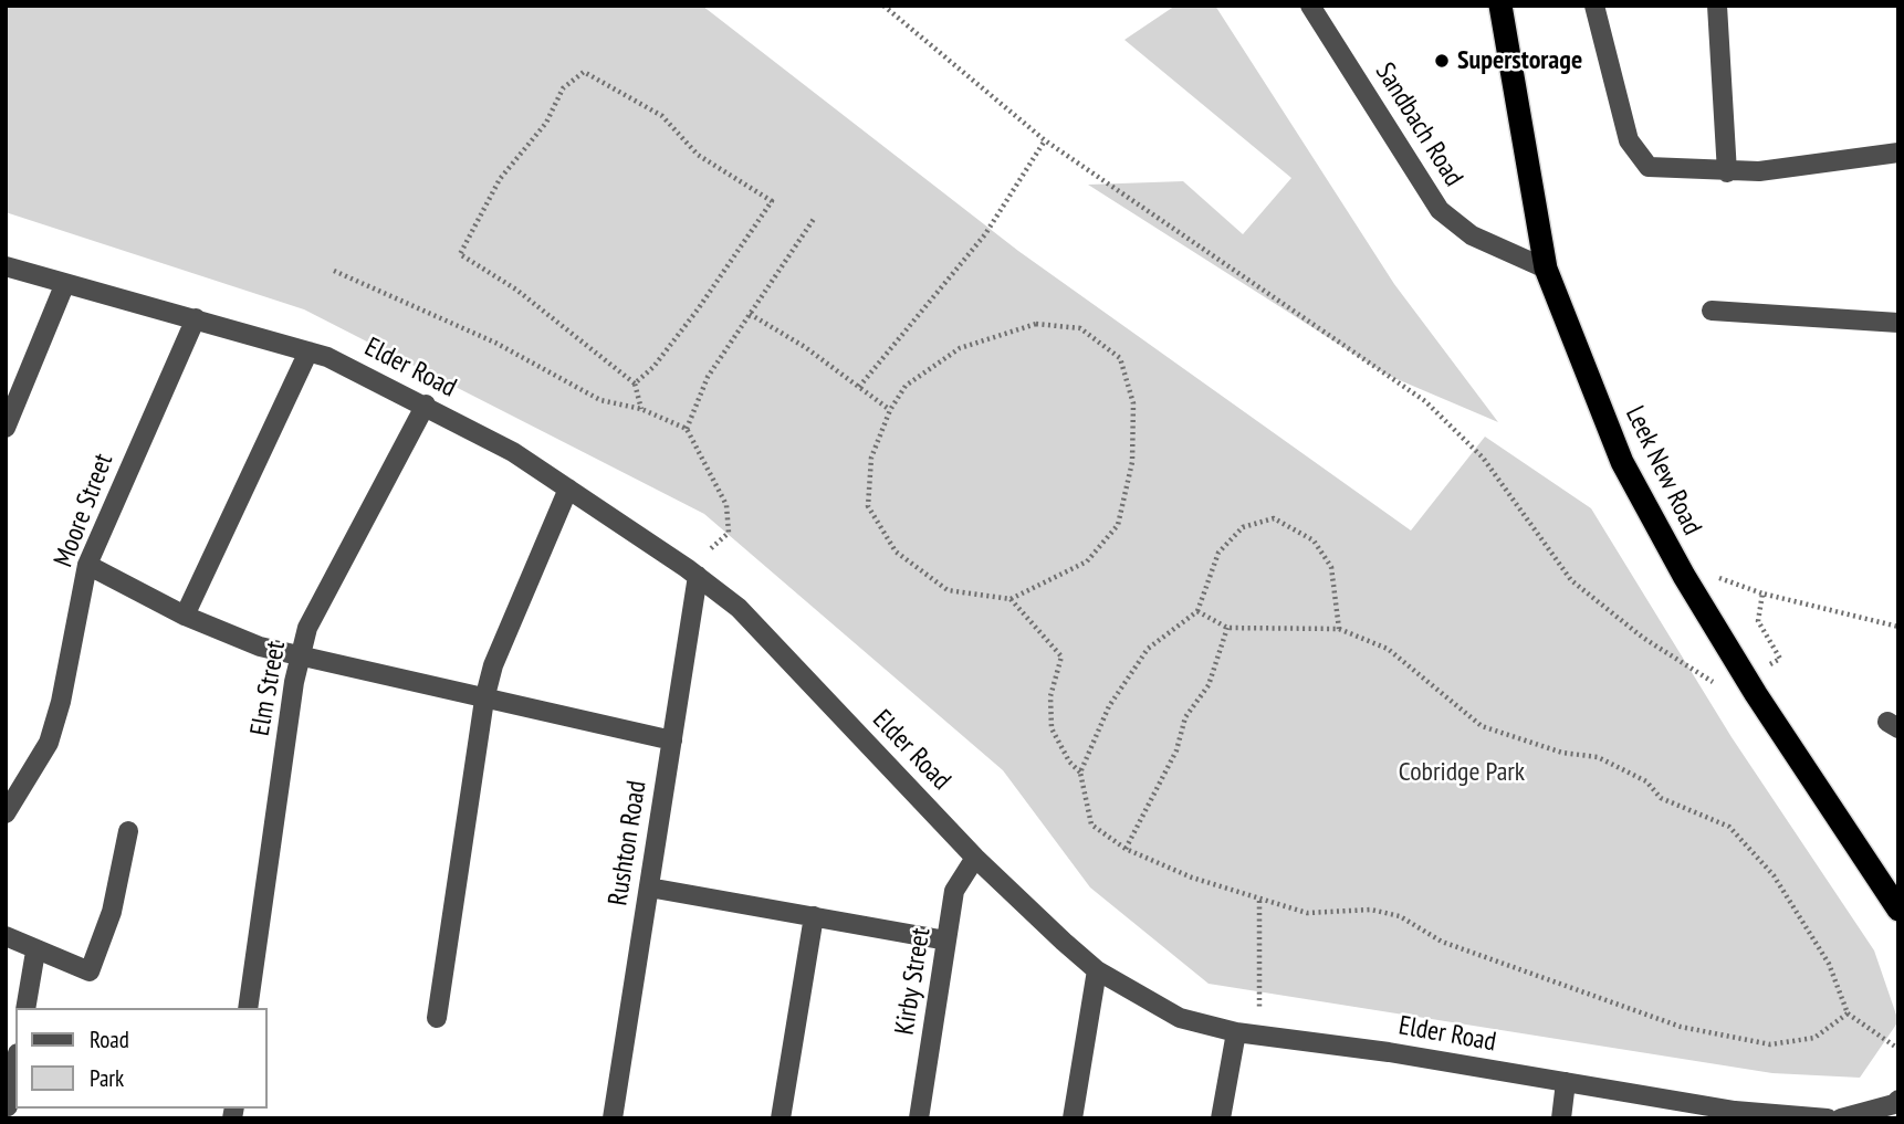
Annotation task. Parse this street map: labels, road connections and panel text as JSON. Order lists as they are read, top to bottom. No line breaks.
{"streets":{"highway":["Leek New Road"],"street":["Sandbach Road","Elder Road","Moore Street","Elm Street","Rushton Road","Kirby Street"]},"crossings":[["Sandbach Road","Leek New Road"],["Elder Road","Moore Street"],["Elder Road","Elm Street"],["Elder Road","Rushton Road"],["Elder Road","Kirby Street"]],"parks":["Cobridge Park"],"places":["Superstorage"],"legend":["Road","Park"]}
